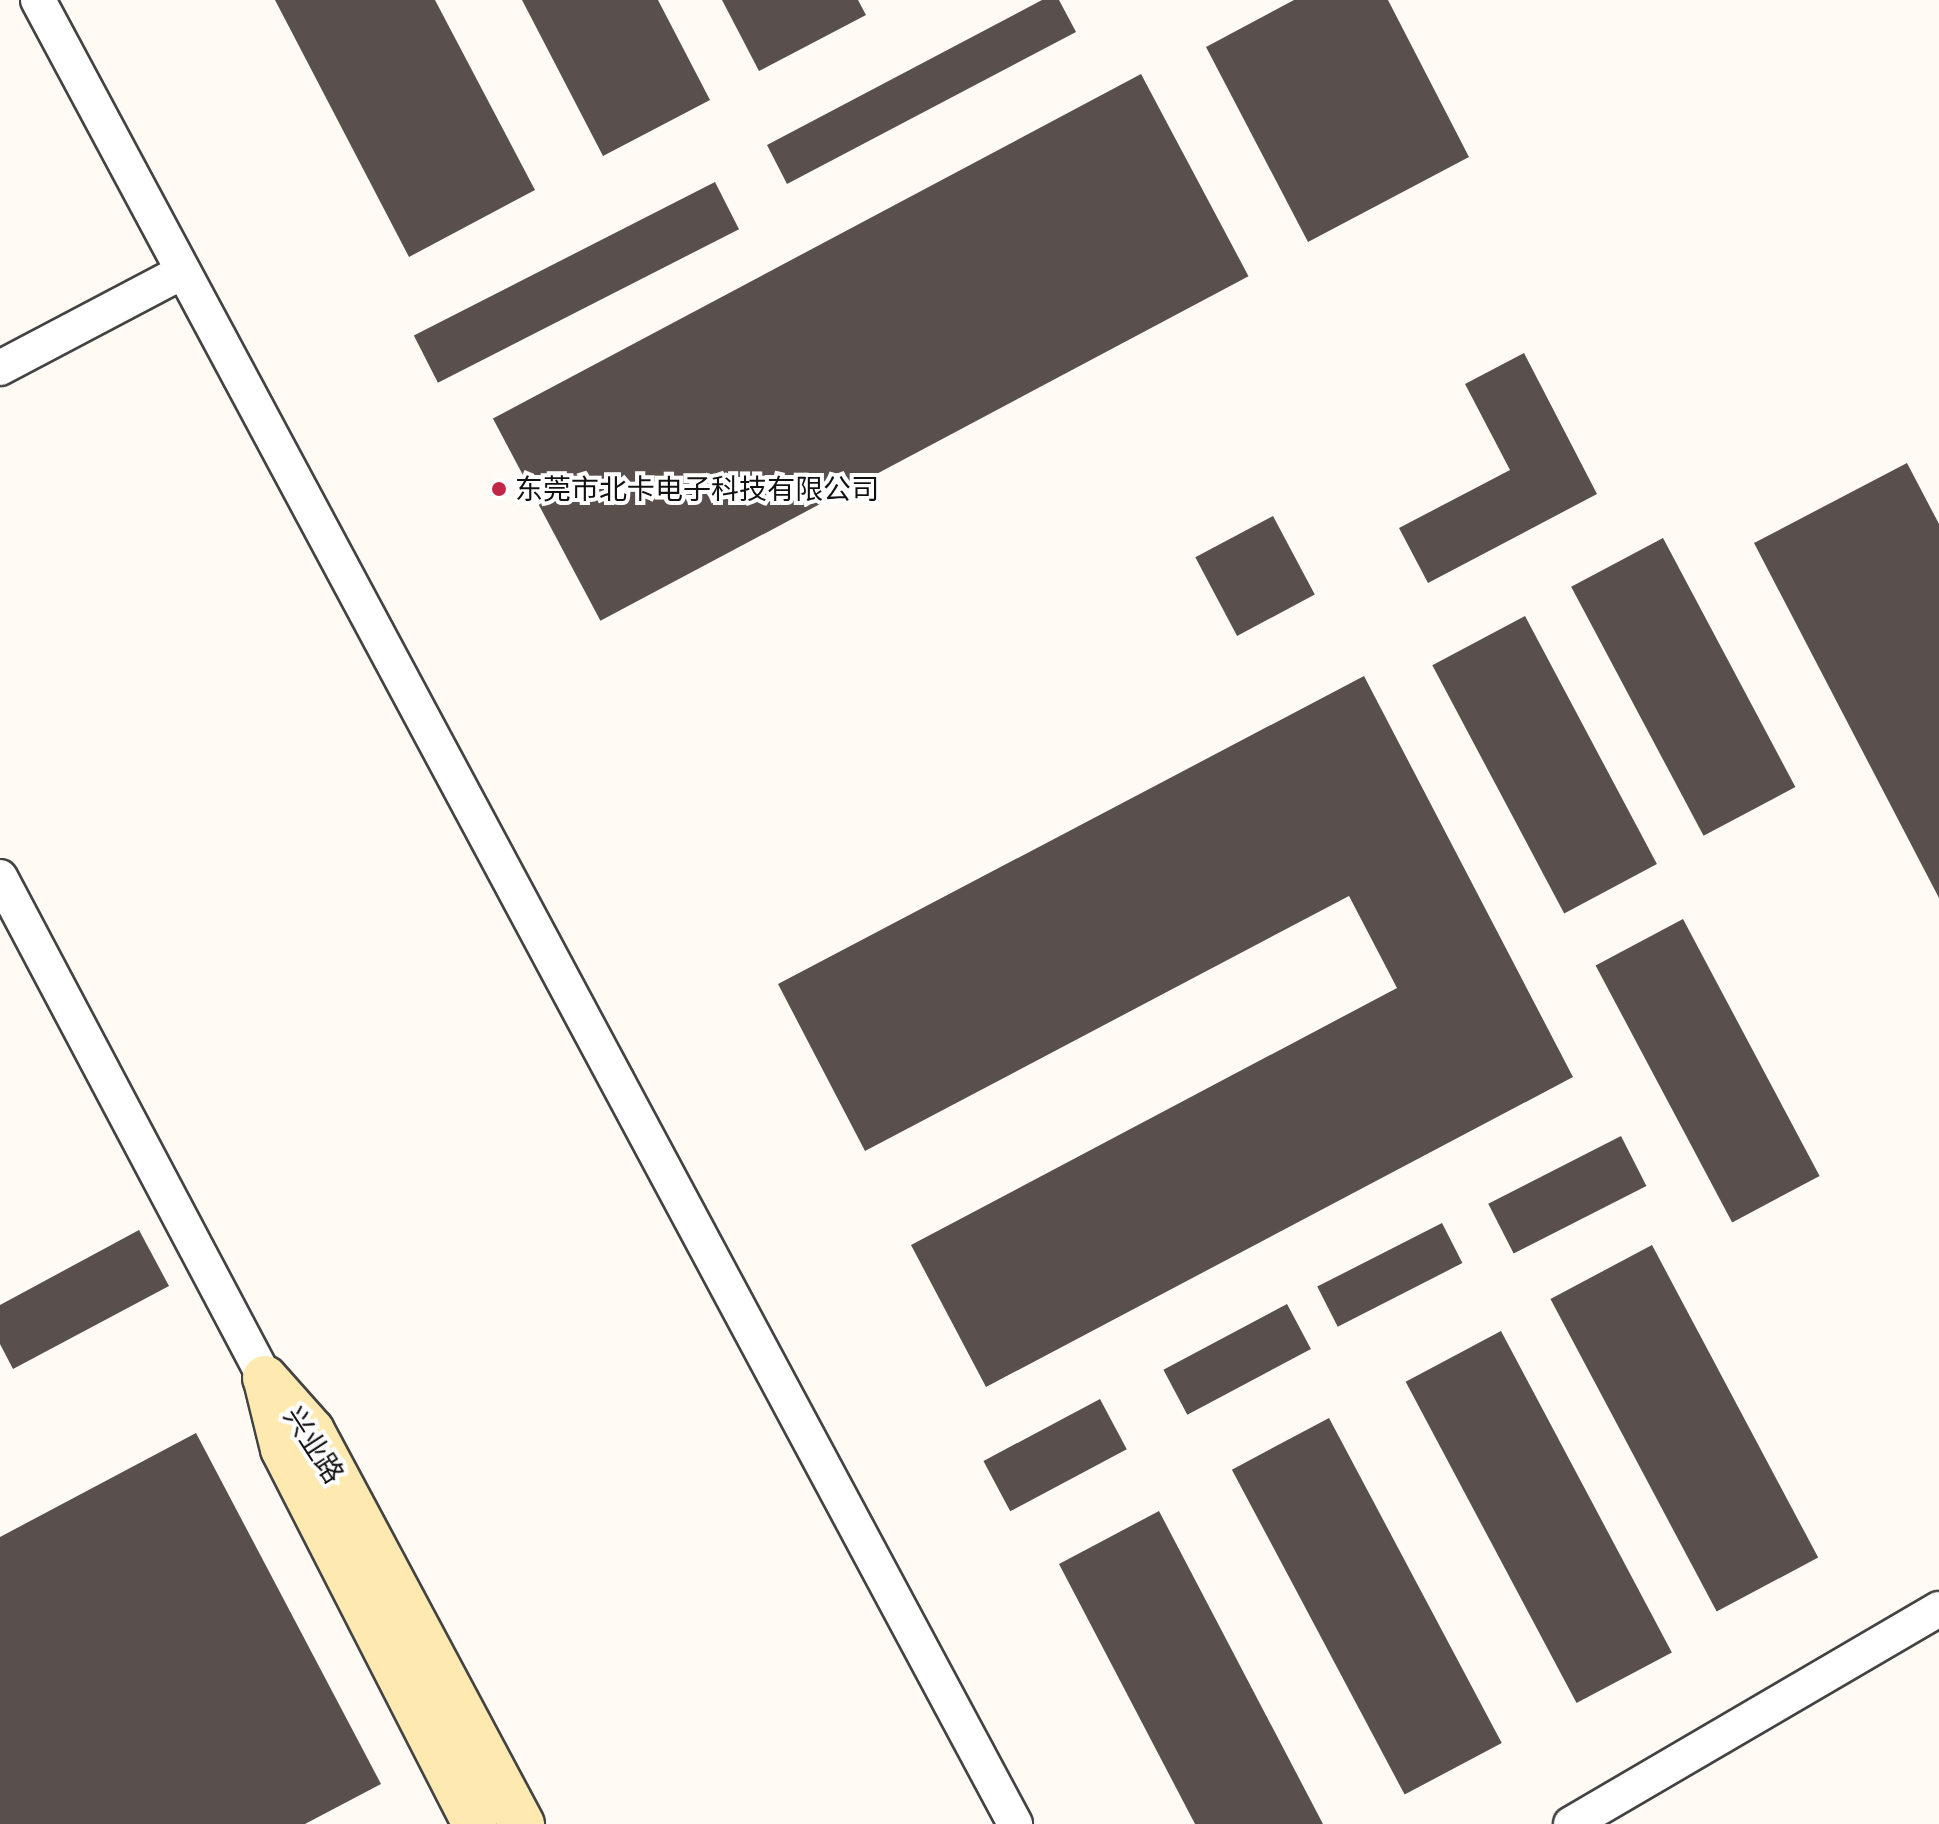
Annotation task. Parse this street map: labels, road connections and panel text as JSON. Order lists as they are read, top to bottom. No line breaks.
{"streets":{"main road":["兴业路"]},"places":["东莞市北卡电子科技有限公司"]}
